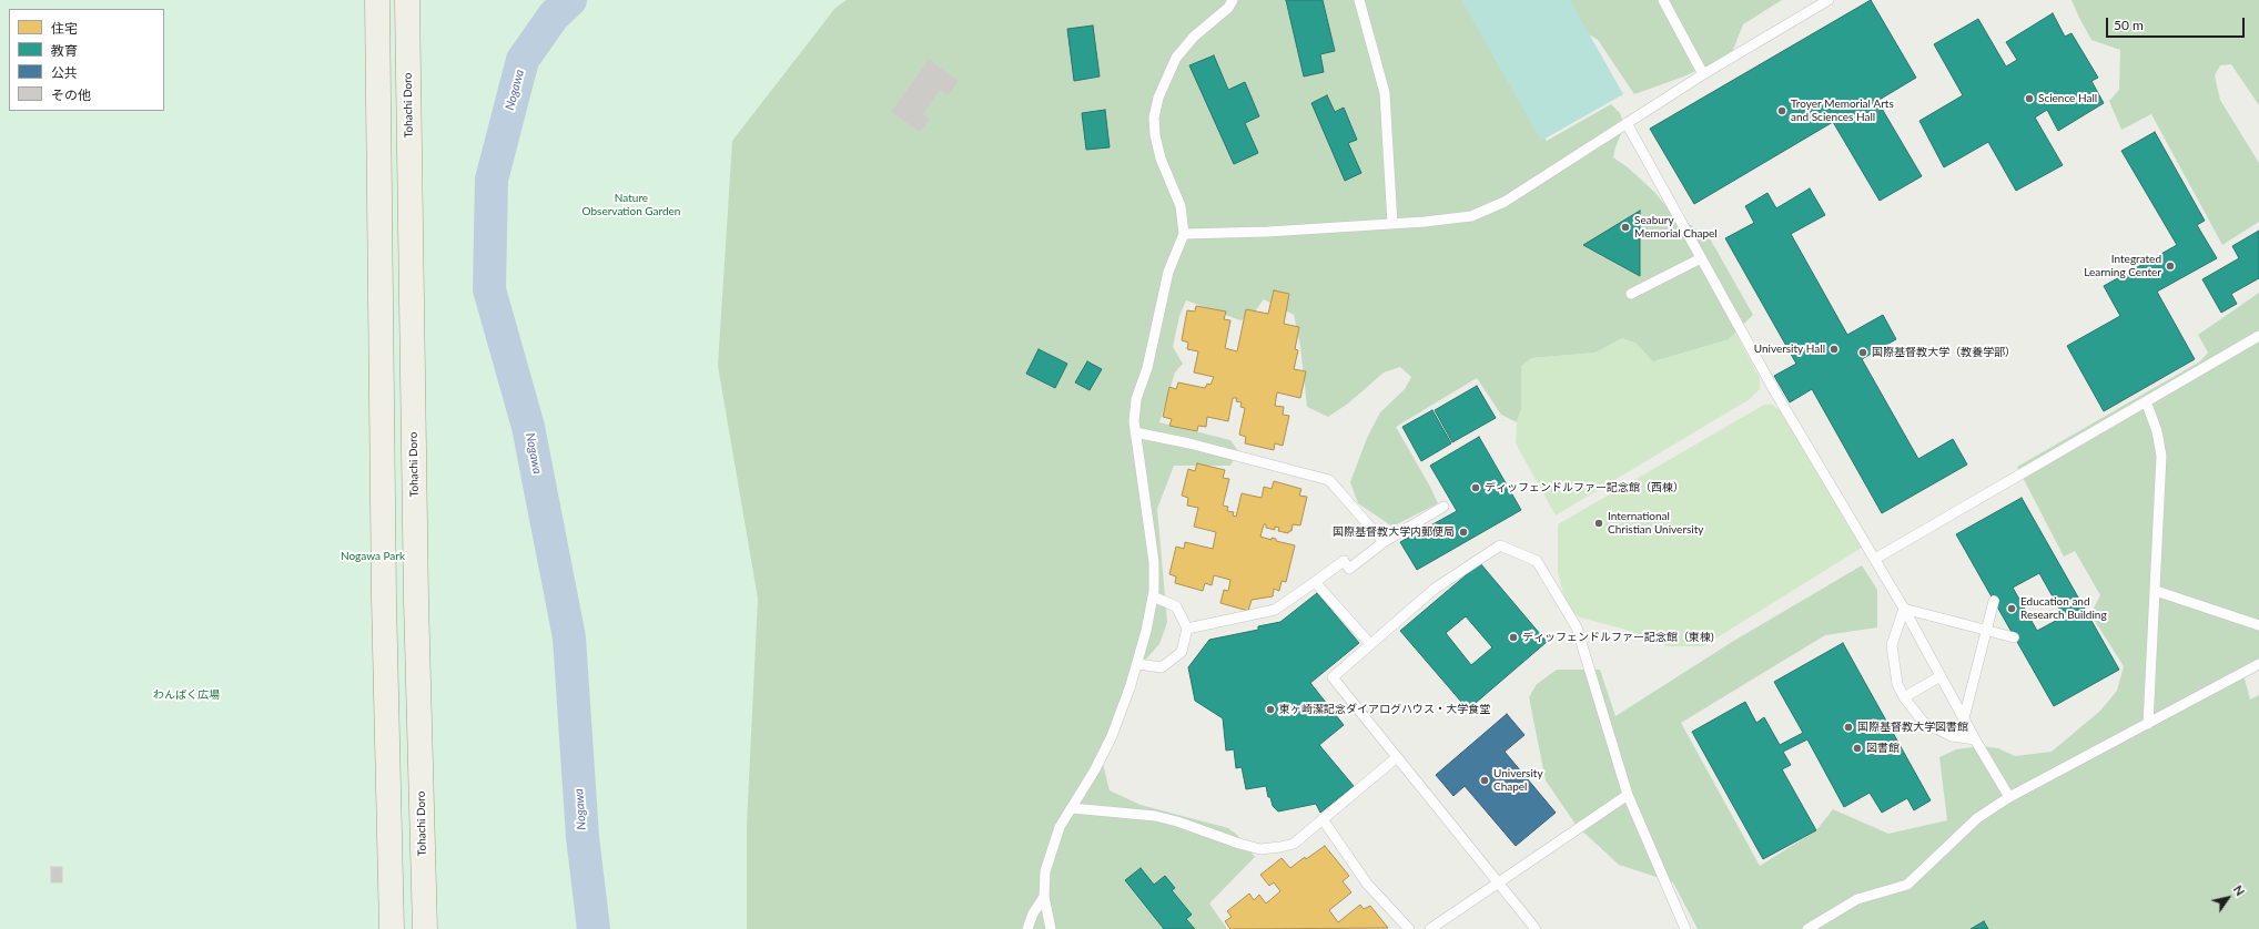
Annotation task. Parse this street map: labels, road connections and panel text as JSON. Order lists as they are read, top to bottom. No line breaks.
{"streets":{"main road":["Tohachi Doro"]},"water":["Nogawa"],"parks":["Nature Observation Garden","Nogawa Park","わんぱく広場"],"places":["Science Hall","Troyer Memorial Arts and Sciences Hall","Seabury Memorial Chapel","Integrated Learning Center","University Hall","国際基督教大学（教養学部）","ディッフェンドルファー記念館（西棟）","International Christian University","国際基督教大学内郵便局","Education and Research Building","ディッフェンドルファー記念館（東棟)","東ヶ崎潔記念ダイアログハウス・大学食堂","国際基督教大学図書館","図書館","University Chapel"],"legend":["住宅","教育","公共","その他"],"scale_bar":"50 m","north":"top right"}
